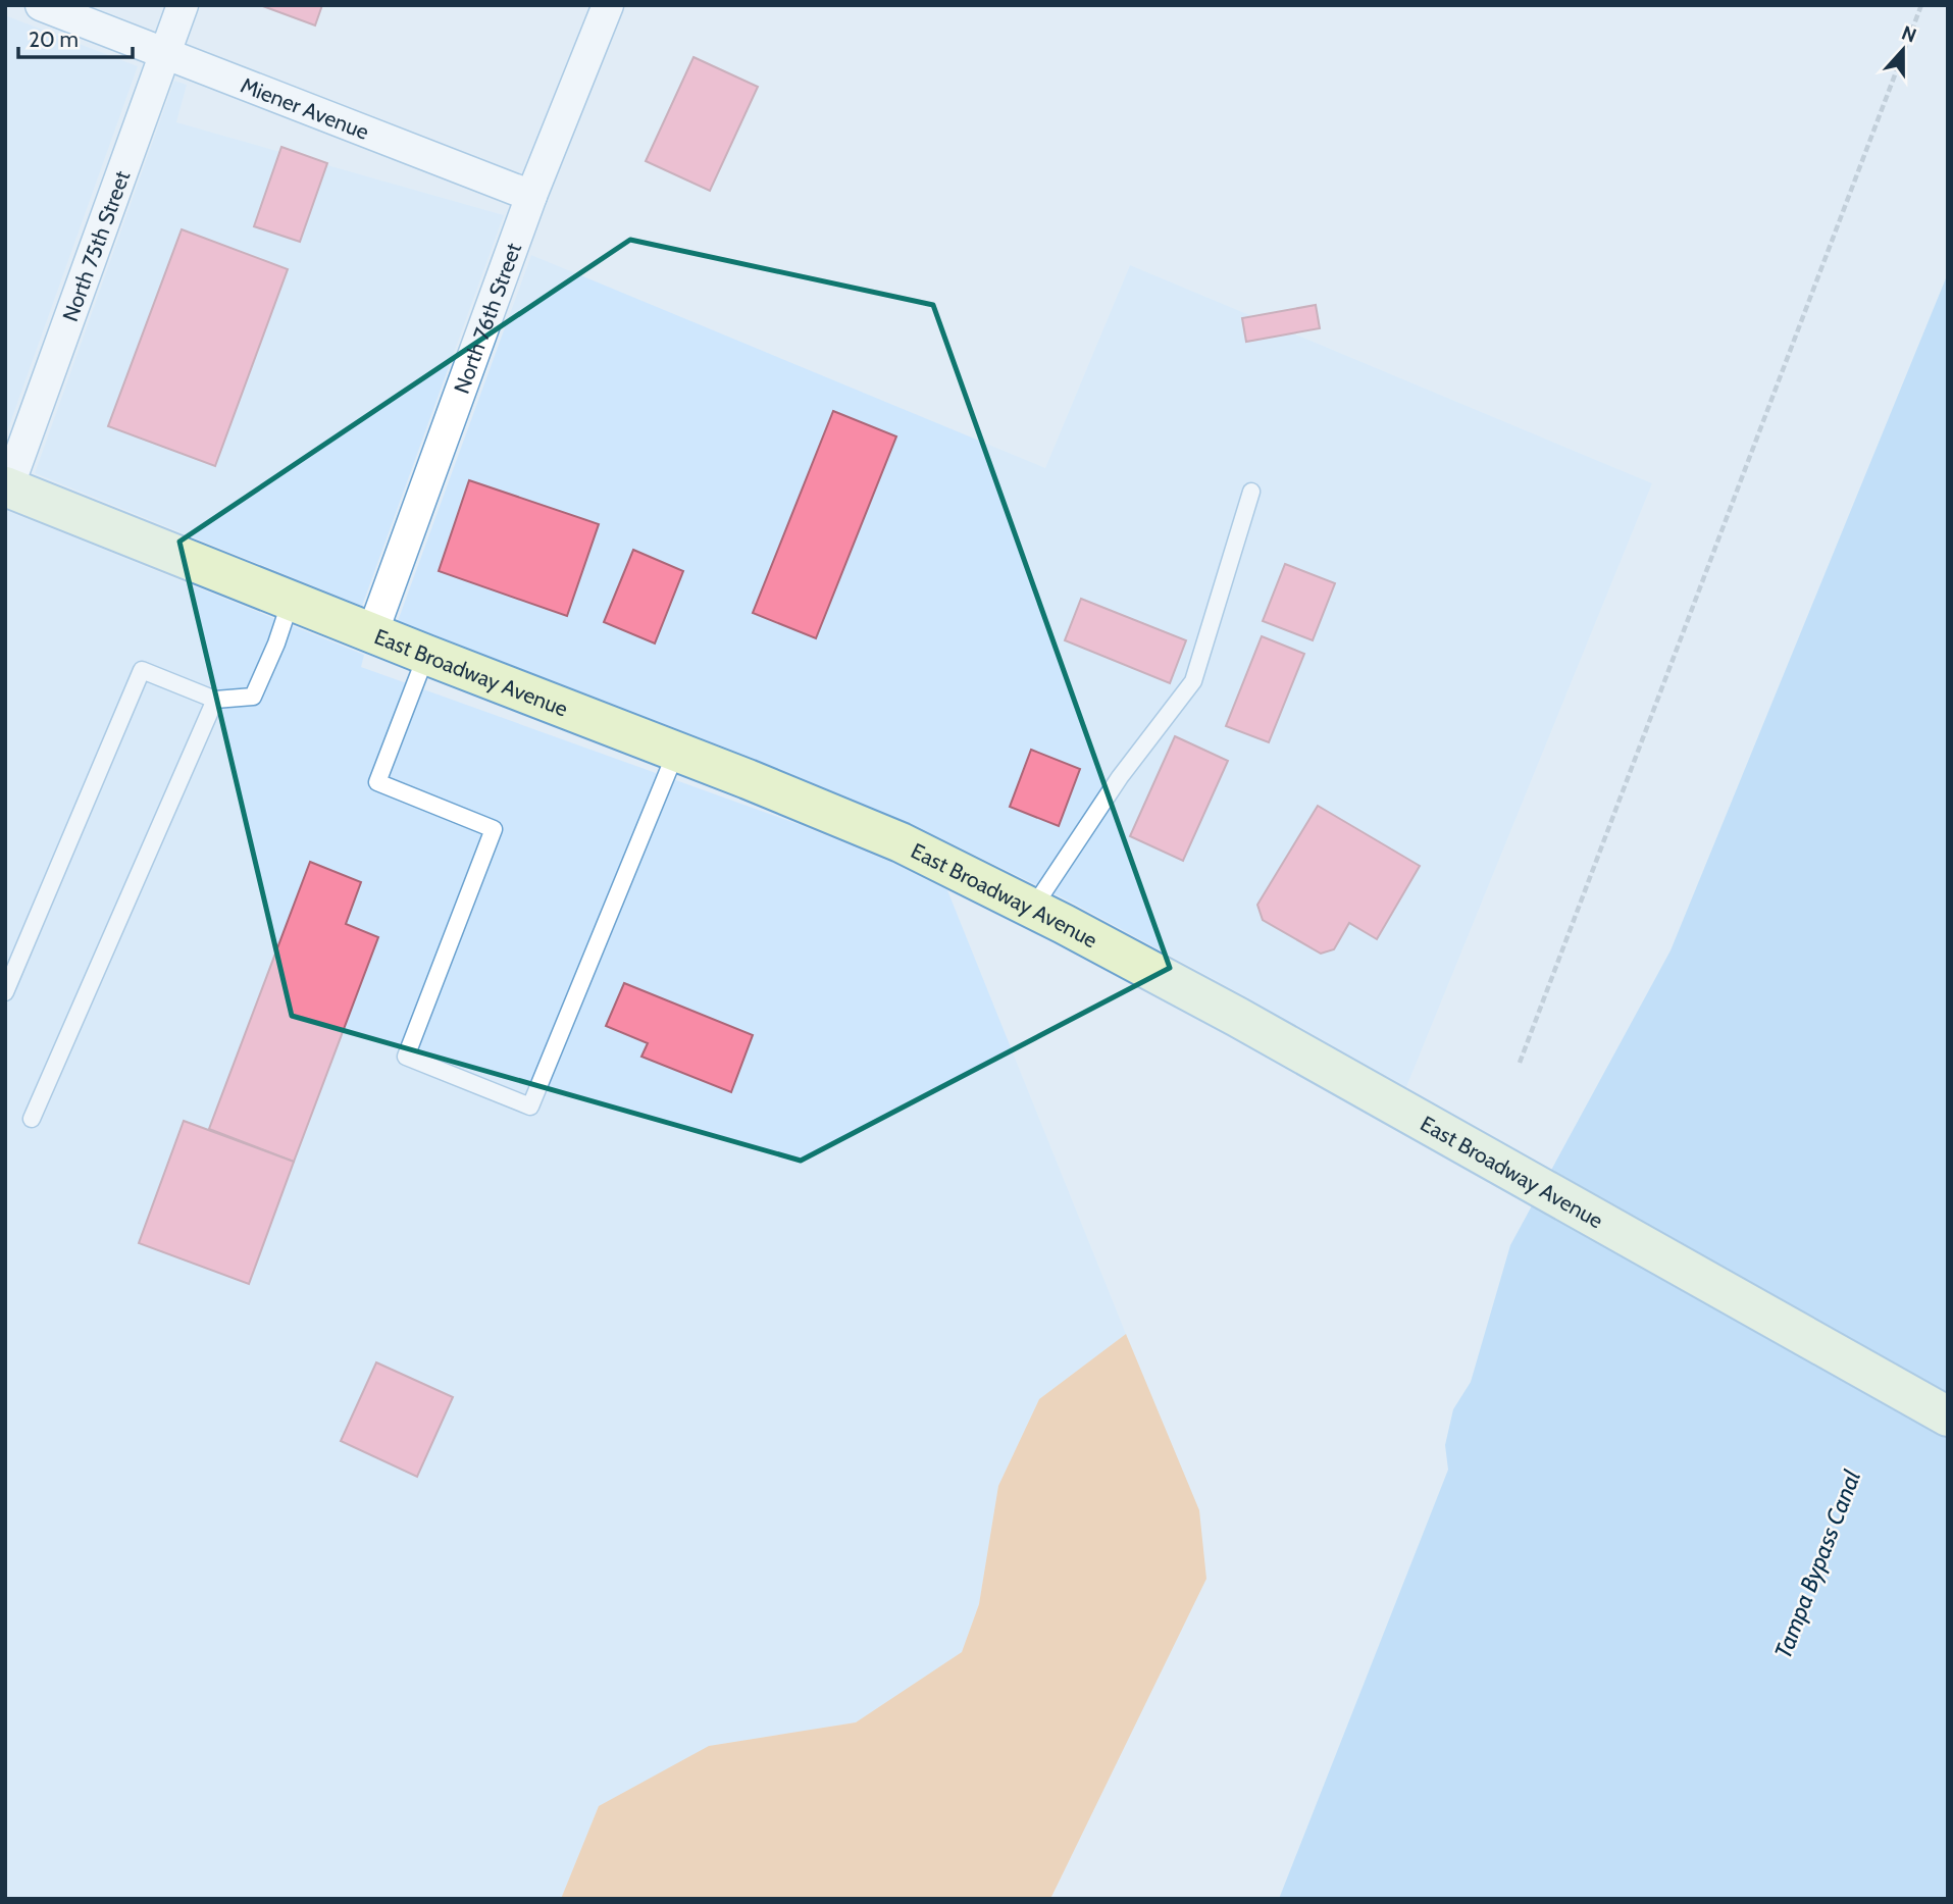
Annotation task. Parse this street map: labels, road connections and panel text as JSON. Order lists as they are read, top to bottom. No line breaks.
{"streets":{"main road":["East Broadway Avenue"],"street":["Miener Avenue","North 75th Street","North 76th Street"]},"crossings":[["Miener Avenue","North 75th Street"],["Miener Avenue","North 76th Street"],["North 75th Street","East Broadway Avenue"],["North 76th Street","East Broadway Avenue"]],"water":["Tampa Bypass Canal"],"scale_bar":"20 m","north":"top"}
